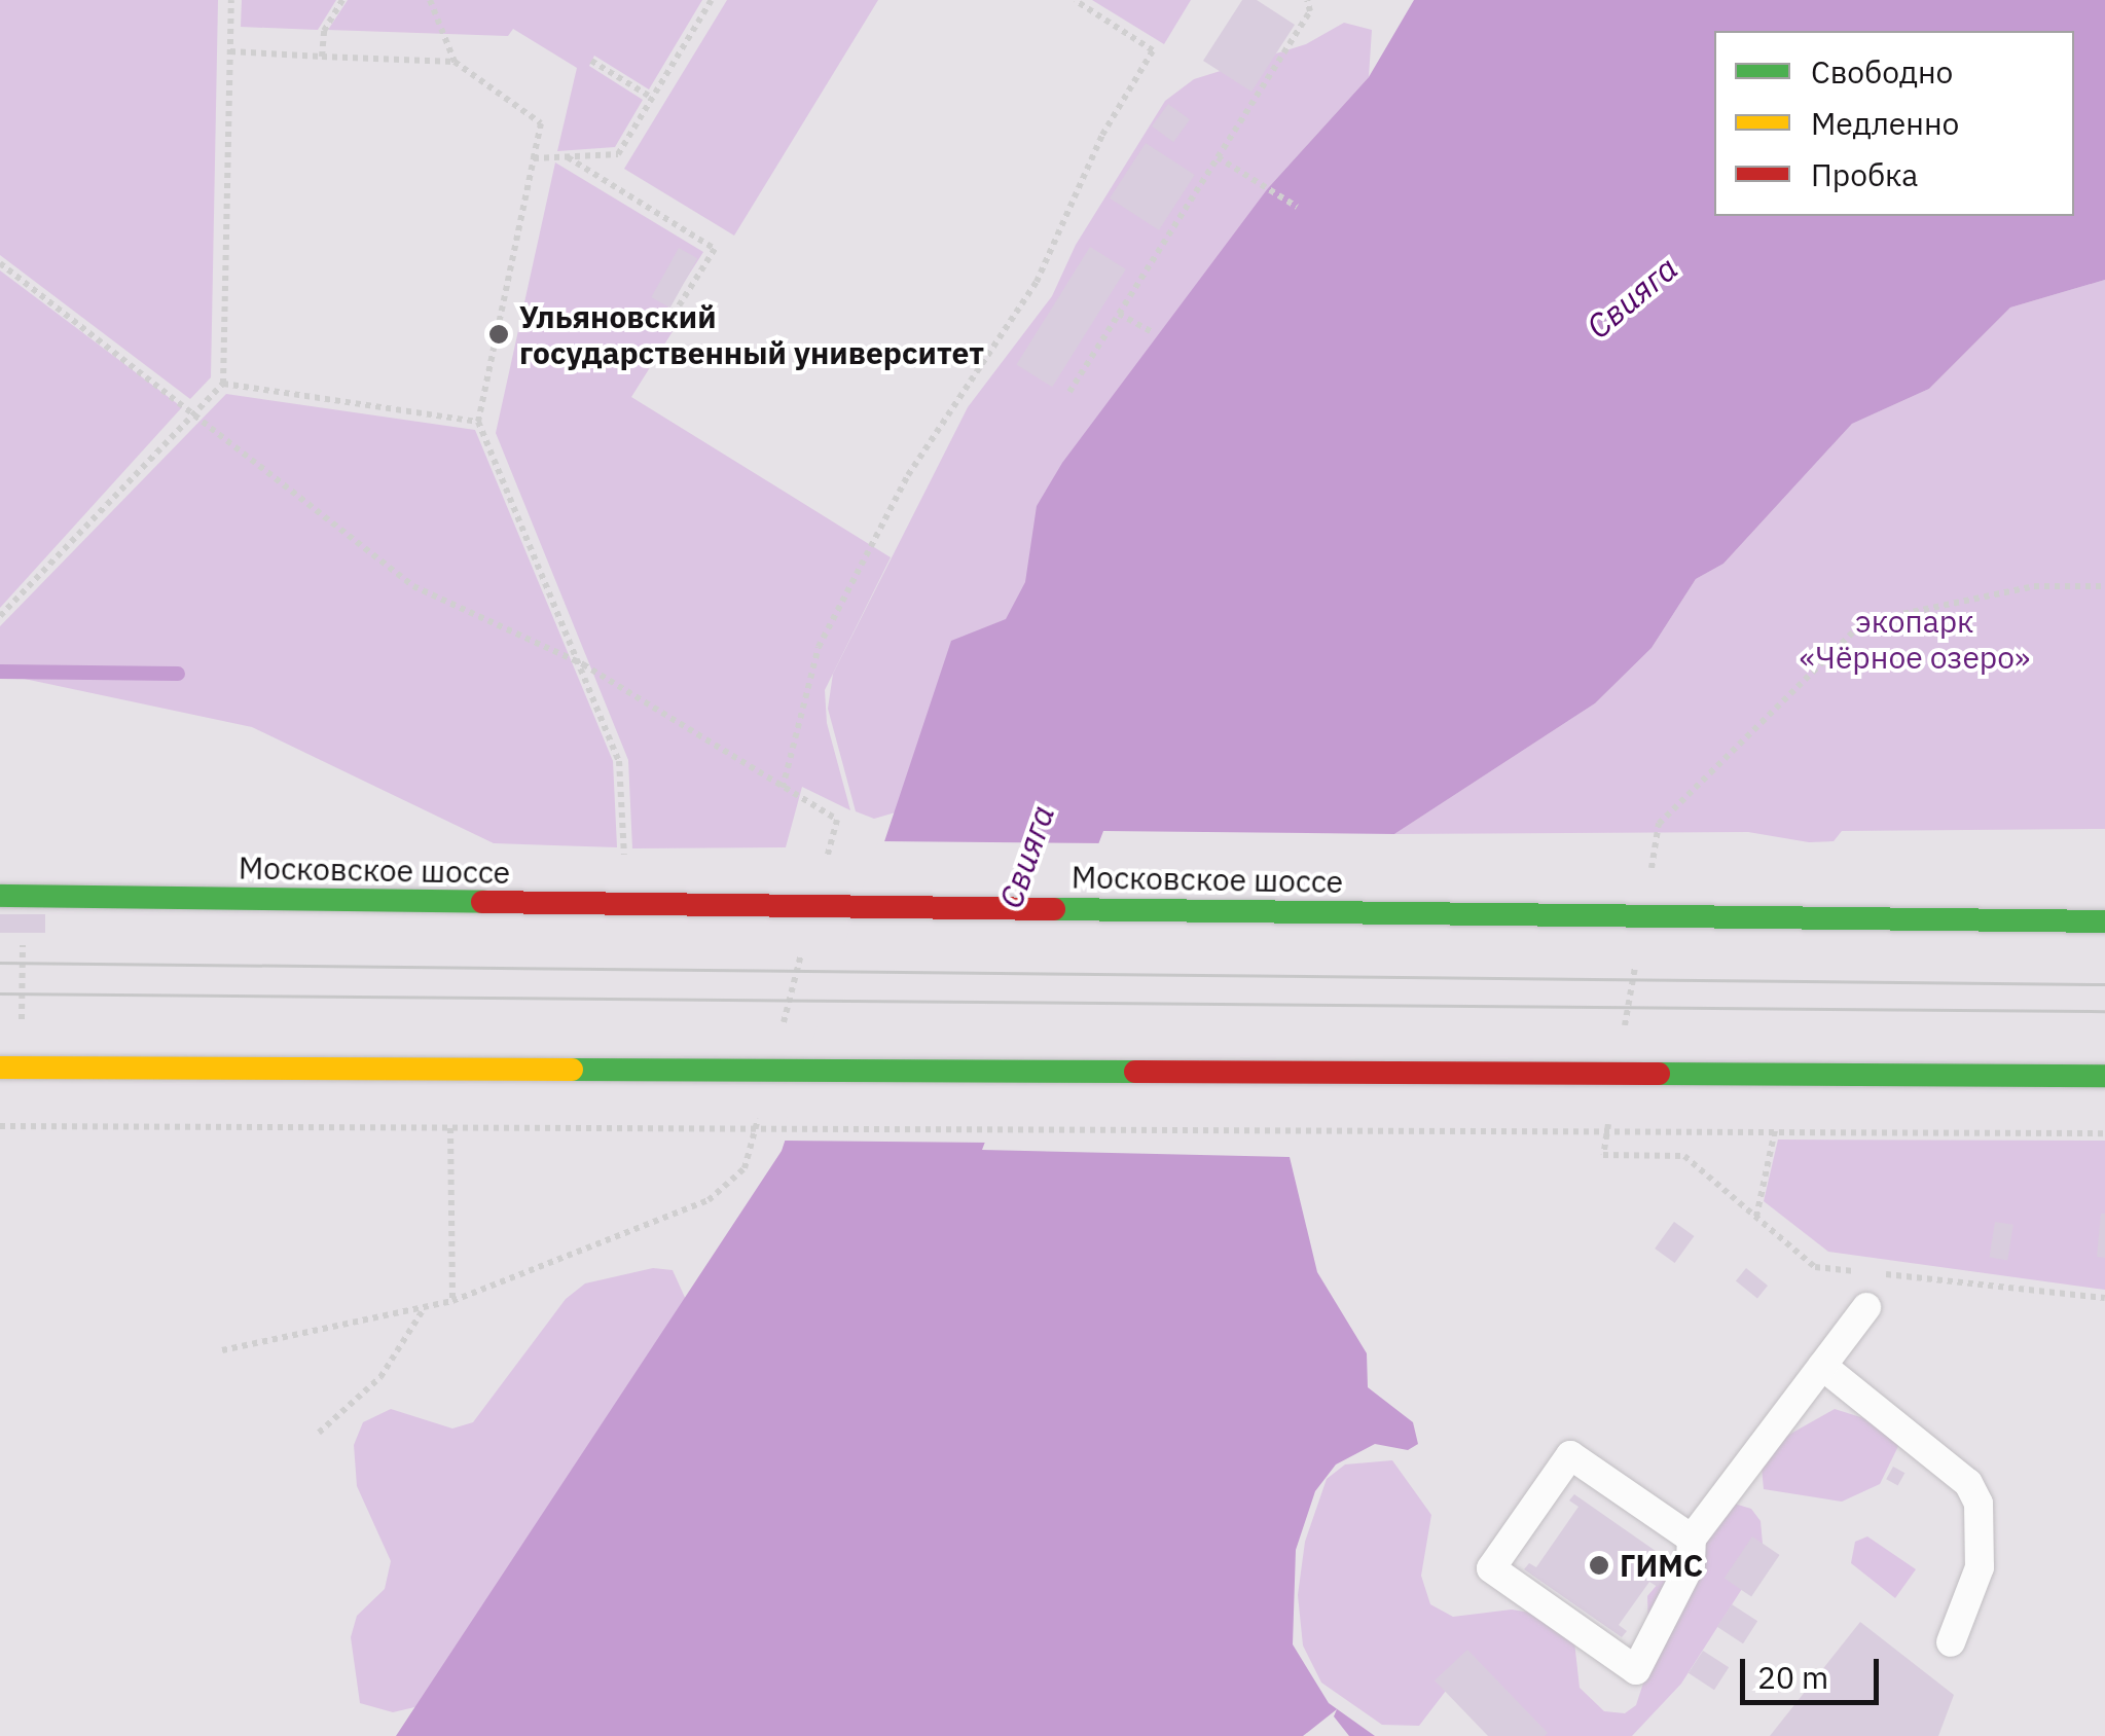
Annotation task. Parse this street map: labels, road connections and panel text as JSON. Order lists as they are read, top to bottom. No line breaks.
{"streets":{"main road":["Московское шоссе"]},"water":["Свияга"],"parks":["экопарк «Чёрное озеро»"],"places":["Ульяновский государственный университет","ГИМС"],"legend":["Свободно","Медленно","Пробка"],"scale_bar":"20 m"}
